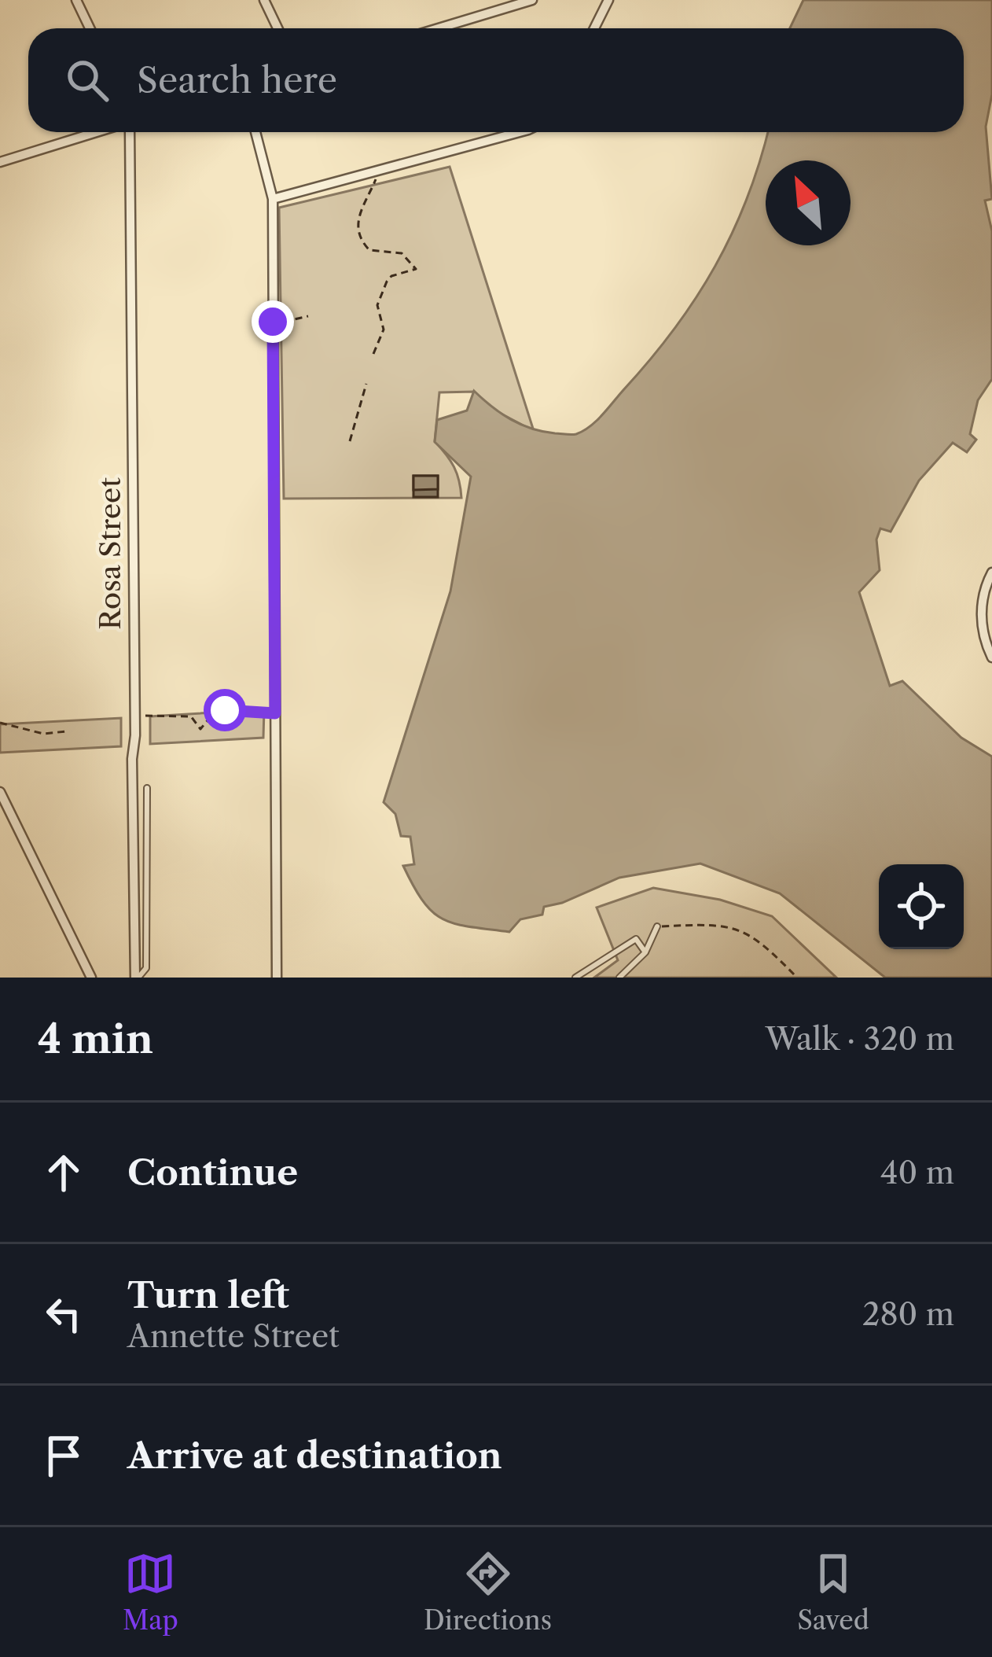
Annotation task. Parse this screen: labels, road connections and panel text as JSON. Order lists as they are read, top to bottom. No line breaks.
{"streets":{"street":["Rosa Street"]},"north":"top left","page":{"search":"Search here","heading":["4 min","Walk · 320 m"],"list":[["Continue","40 m"],["Turn left","Annette Street","280 m"],"Arrive at destination"],"nav":["Map","Directions","Saved"]}}
